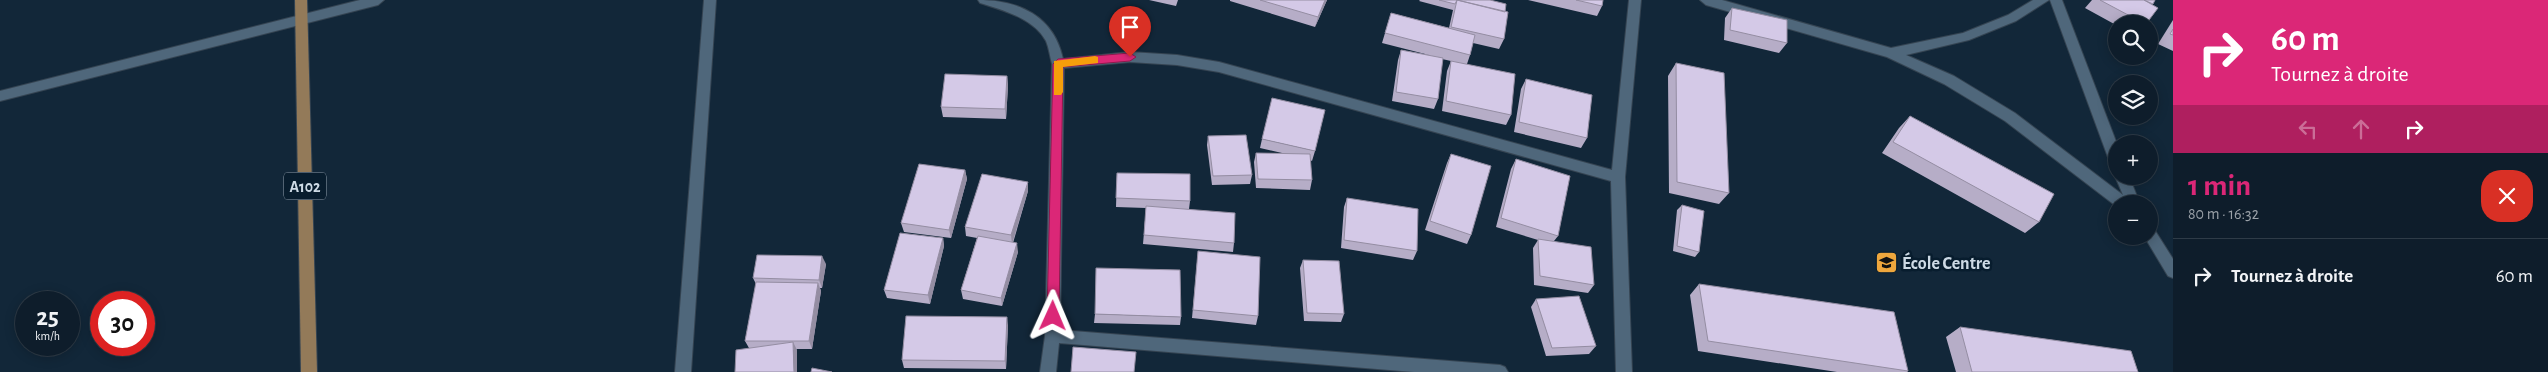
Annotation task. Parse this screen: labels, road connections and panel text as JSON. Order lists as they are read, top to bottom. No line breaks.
{"streets":{"main road":["A102"]},"places":{"school or university":["École Centre"]},"page":{"turn":["60 m","Tournez à droite"],"map_buttons":["+","−"],"heading":["1 min","80 m · 16:32"],"list":[{"name":"Tournez à droite","value":"60 m"}],"speed":"25 km/h","limit":"30"}}
